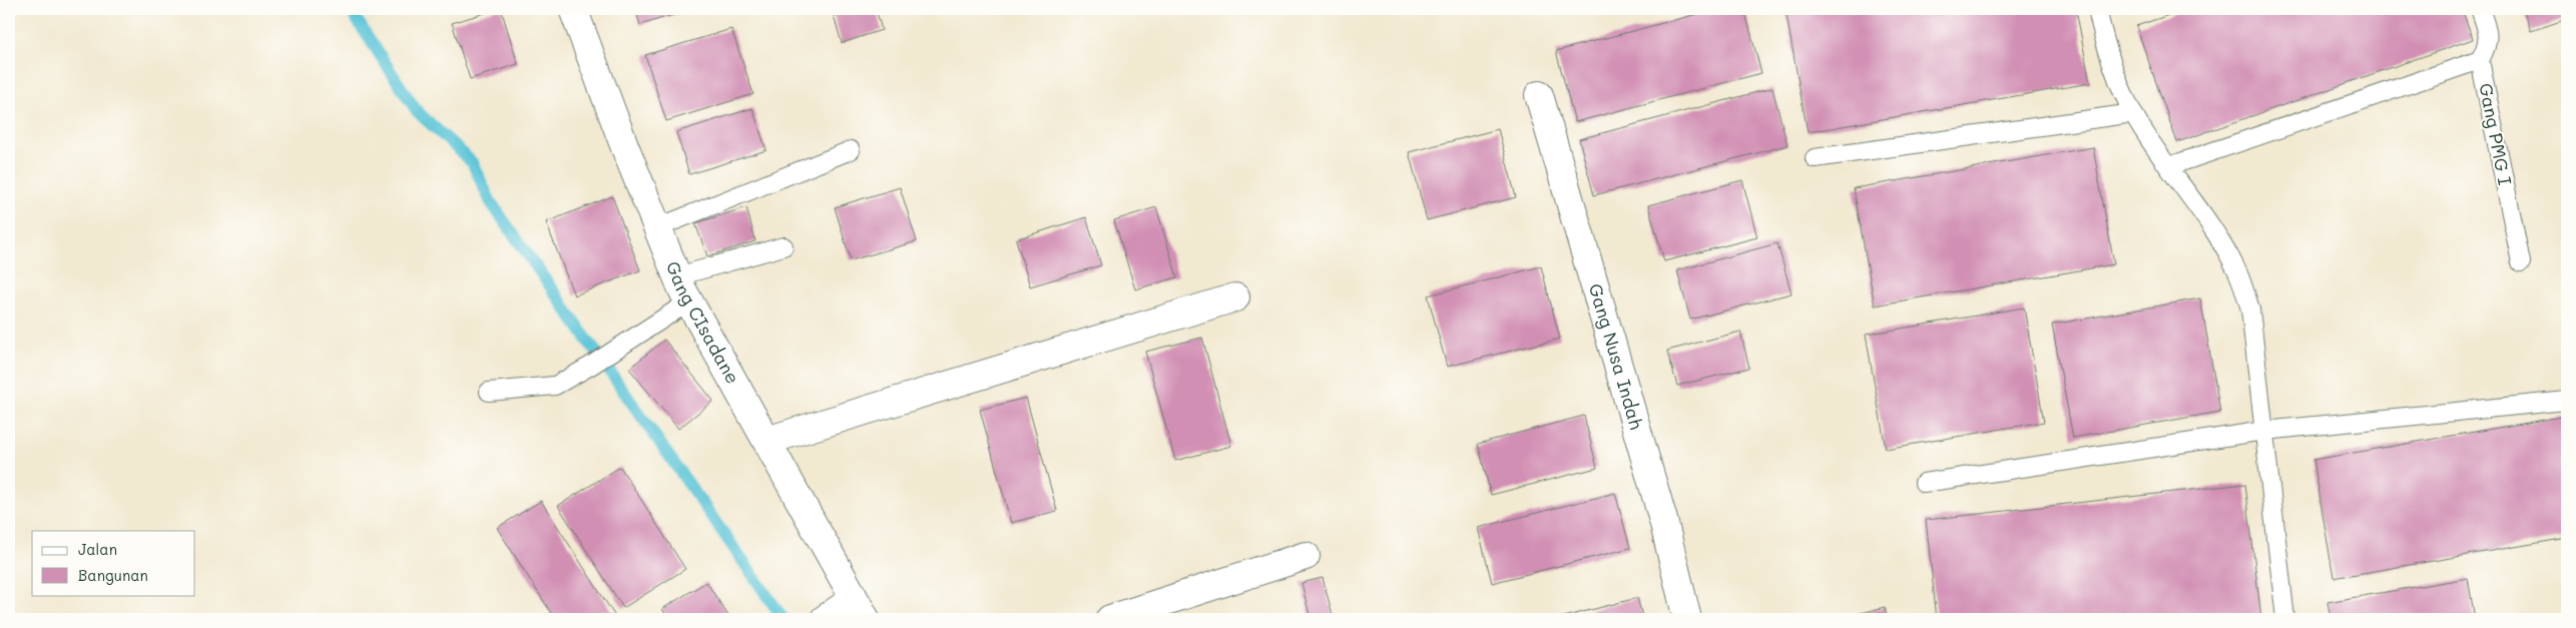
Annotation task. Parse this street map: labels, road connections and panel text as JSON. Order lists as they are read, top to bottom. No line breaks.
{"streets":{"street":["Gang CIsadane","Gang Nusa Indah"],"lane":["Gang PMG I"]},"legend":["Jalan","Bangunan"]}
